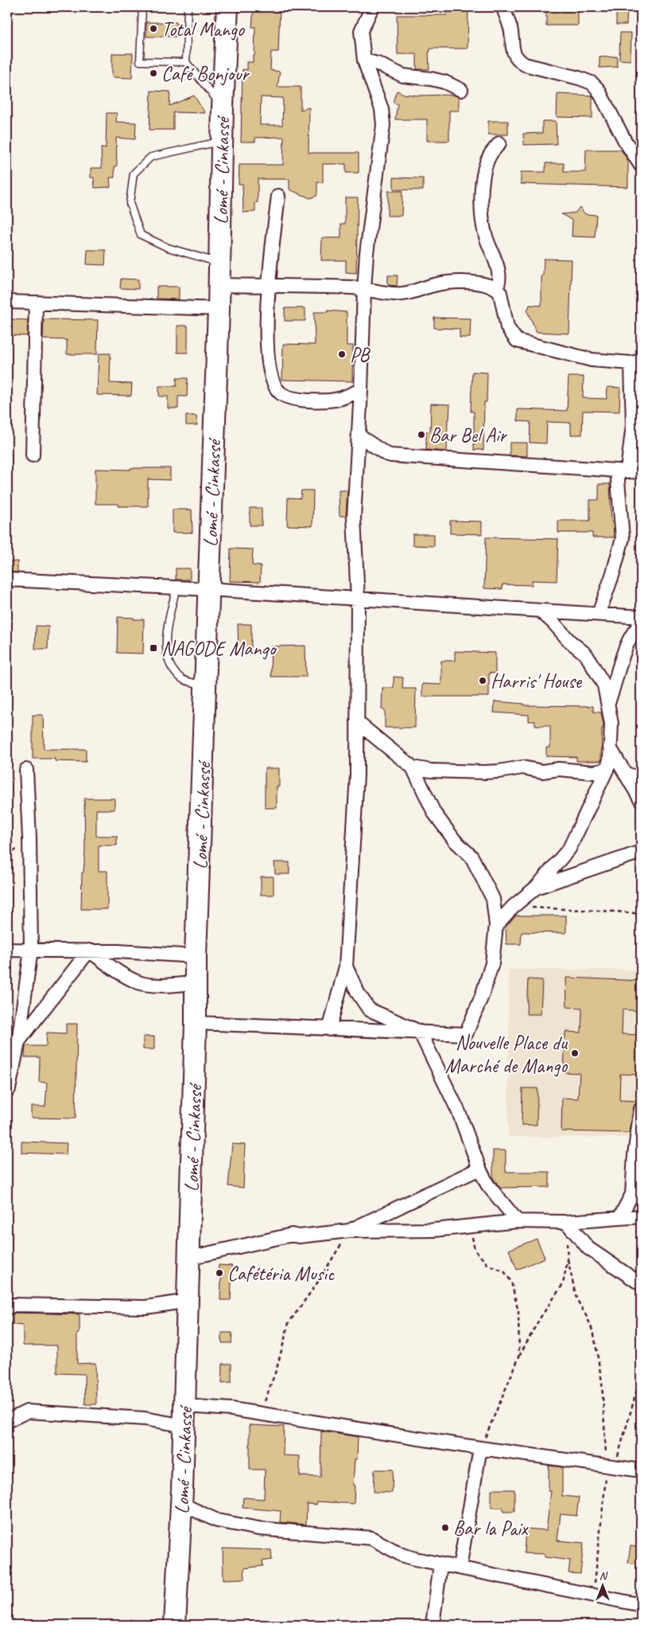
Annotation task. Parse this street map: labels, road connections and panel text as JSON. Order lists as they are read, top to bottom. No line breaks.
{"streets":{"highway":["Lomé - Cinkassé"]},"places":{"other":["Total Mango","Café Bonjour","PB","Bar Bel Air","Harris' House","Nouvelle Place du Marché de Mango","Cafétéria Music","Bar la Paix"],"transit":["NAGODE Mango"]},"north":"top"}
